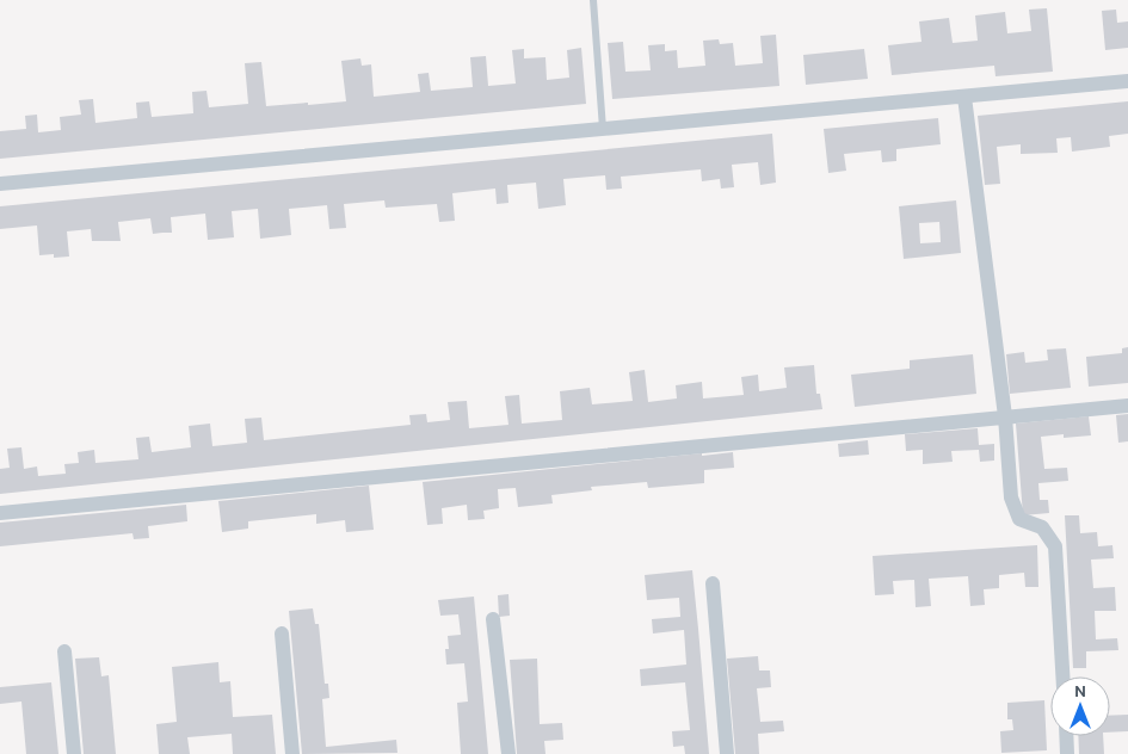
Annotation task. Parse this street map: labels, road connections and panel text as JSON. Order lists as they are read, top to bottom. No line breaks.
{"north":"top"}
